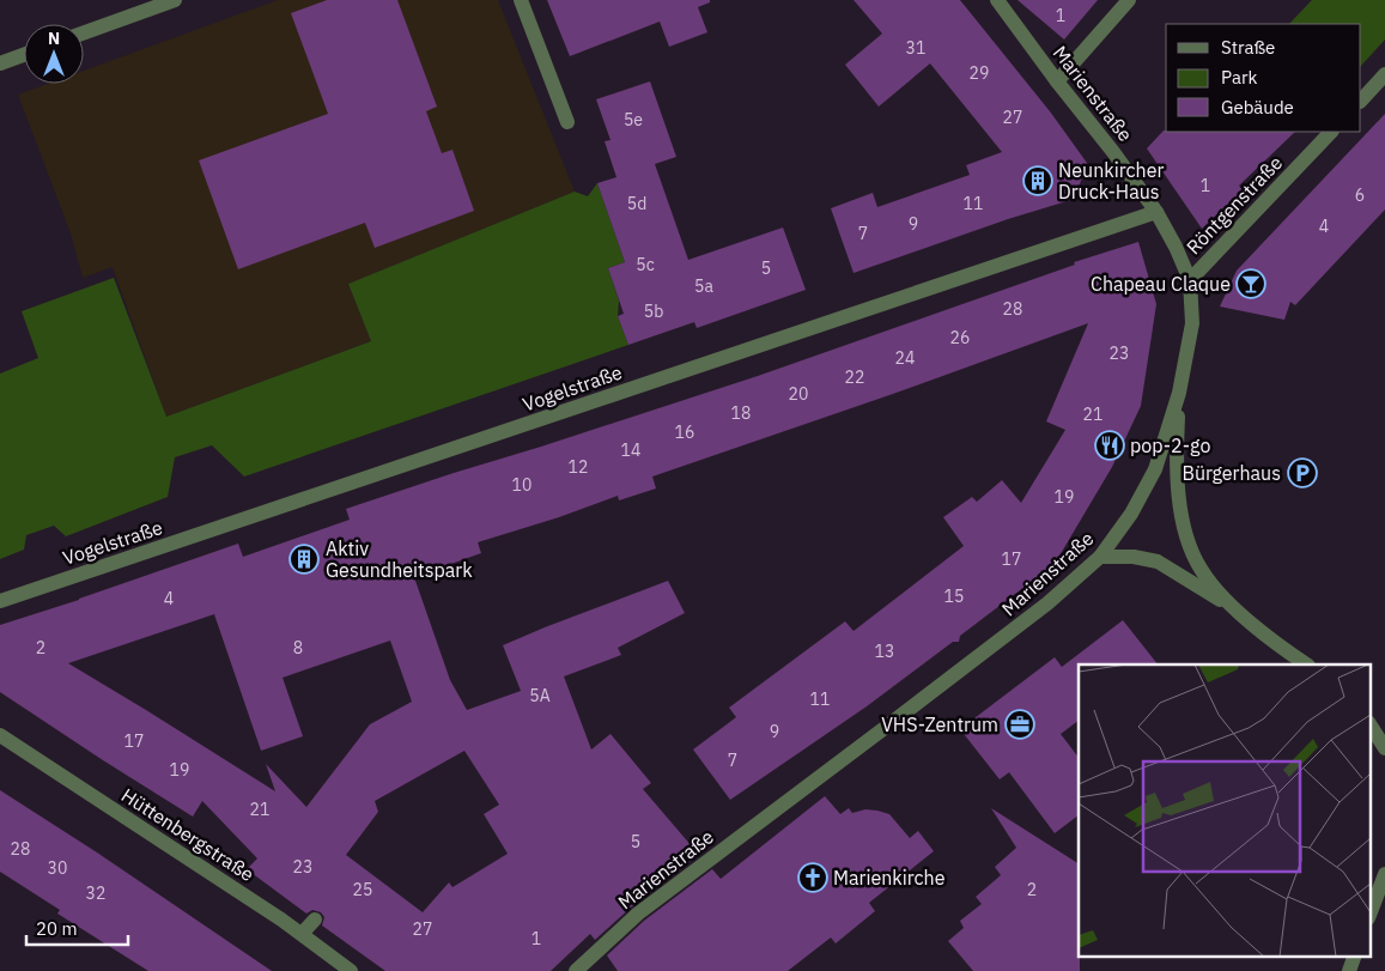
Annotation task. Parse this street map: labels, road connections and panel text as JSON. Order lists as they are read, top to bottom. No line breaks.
{"streets":{"street":["Marienstraße","Röntgenstraße","Vogelstraße","Hüttenbergstraße"]},"crossings":[["Marienstraße","Röntgenstraße"],["Marienstraße","Vogelstraße"]],"places":{"building":["Neunkircher Druck-Haus","Aktiv Gesundheitspark"],"bar":["Chapeau Claque"],"restaurant":["pop-2-go"],"parking":["Bürgerhaus"],"office":["VHS-Zentrum"],"church":["Marienkirche"]},"house_numbers":["1","31","29","27","5e","1","6","5d","11","9","4","7","5c","5","5a","28","5b","26","23","24","22","20","18","21","16","14","12","10","19","17","15","4","2","8","13","5A","11","9","17","7","19","21","5","28","23","30","25","2","32","27","1"],"legend":["Straße","Park","Gebäude"],"scale_bar":"20 m","north":"top"}
